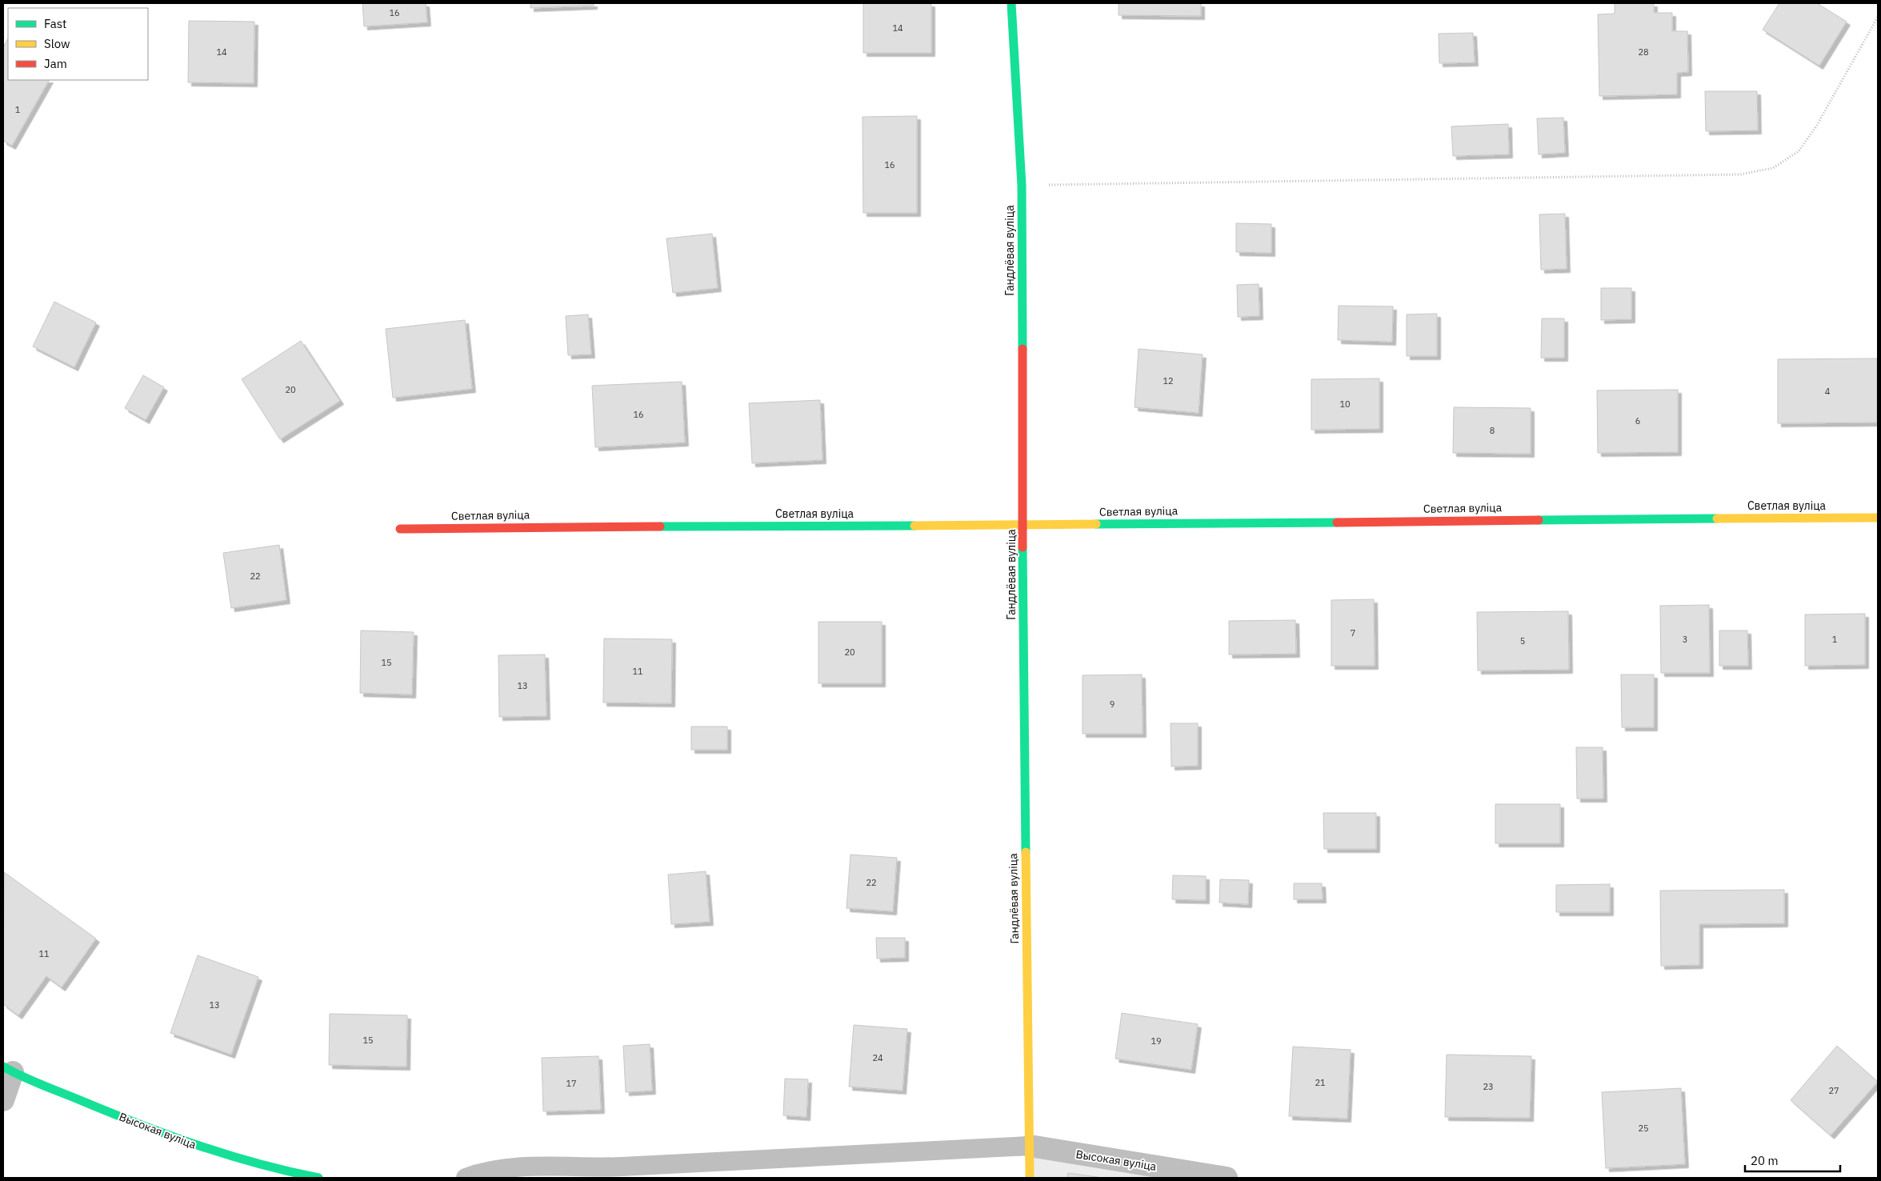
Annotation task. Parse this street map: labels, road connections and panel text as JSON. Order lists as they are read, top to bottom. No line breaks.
{"streets":{"street":["Гандлёвая вуліца","Светлая вуліца","Высокая вуліца"]},"crossings":[["Гандлёвая вуліца","Светлая вуліца"],["Гандлёвая вуліца","Высокая вуліца"]],"house_numbers":["16","14","14","28","1","16","12","20","4","10","16","6","8","22","7","3","1","5","20","15","11","13","9","22","11","13","15","19","24","21","17","23","27","25"],"legend":["Fast","Slow","Jam"],"scale_bar":"20 m"}
